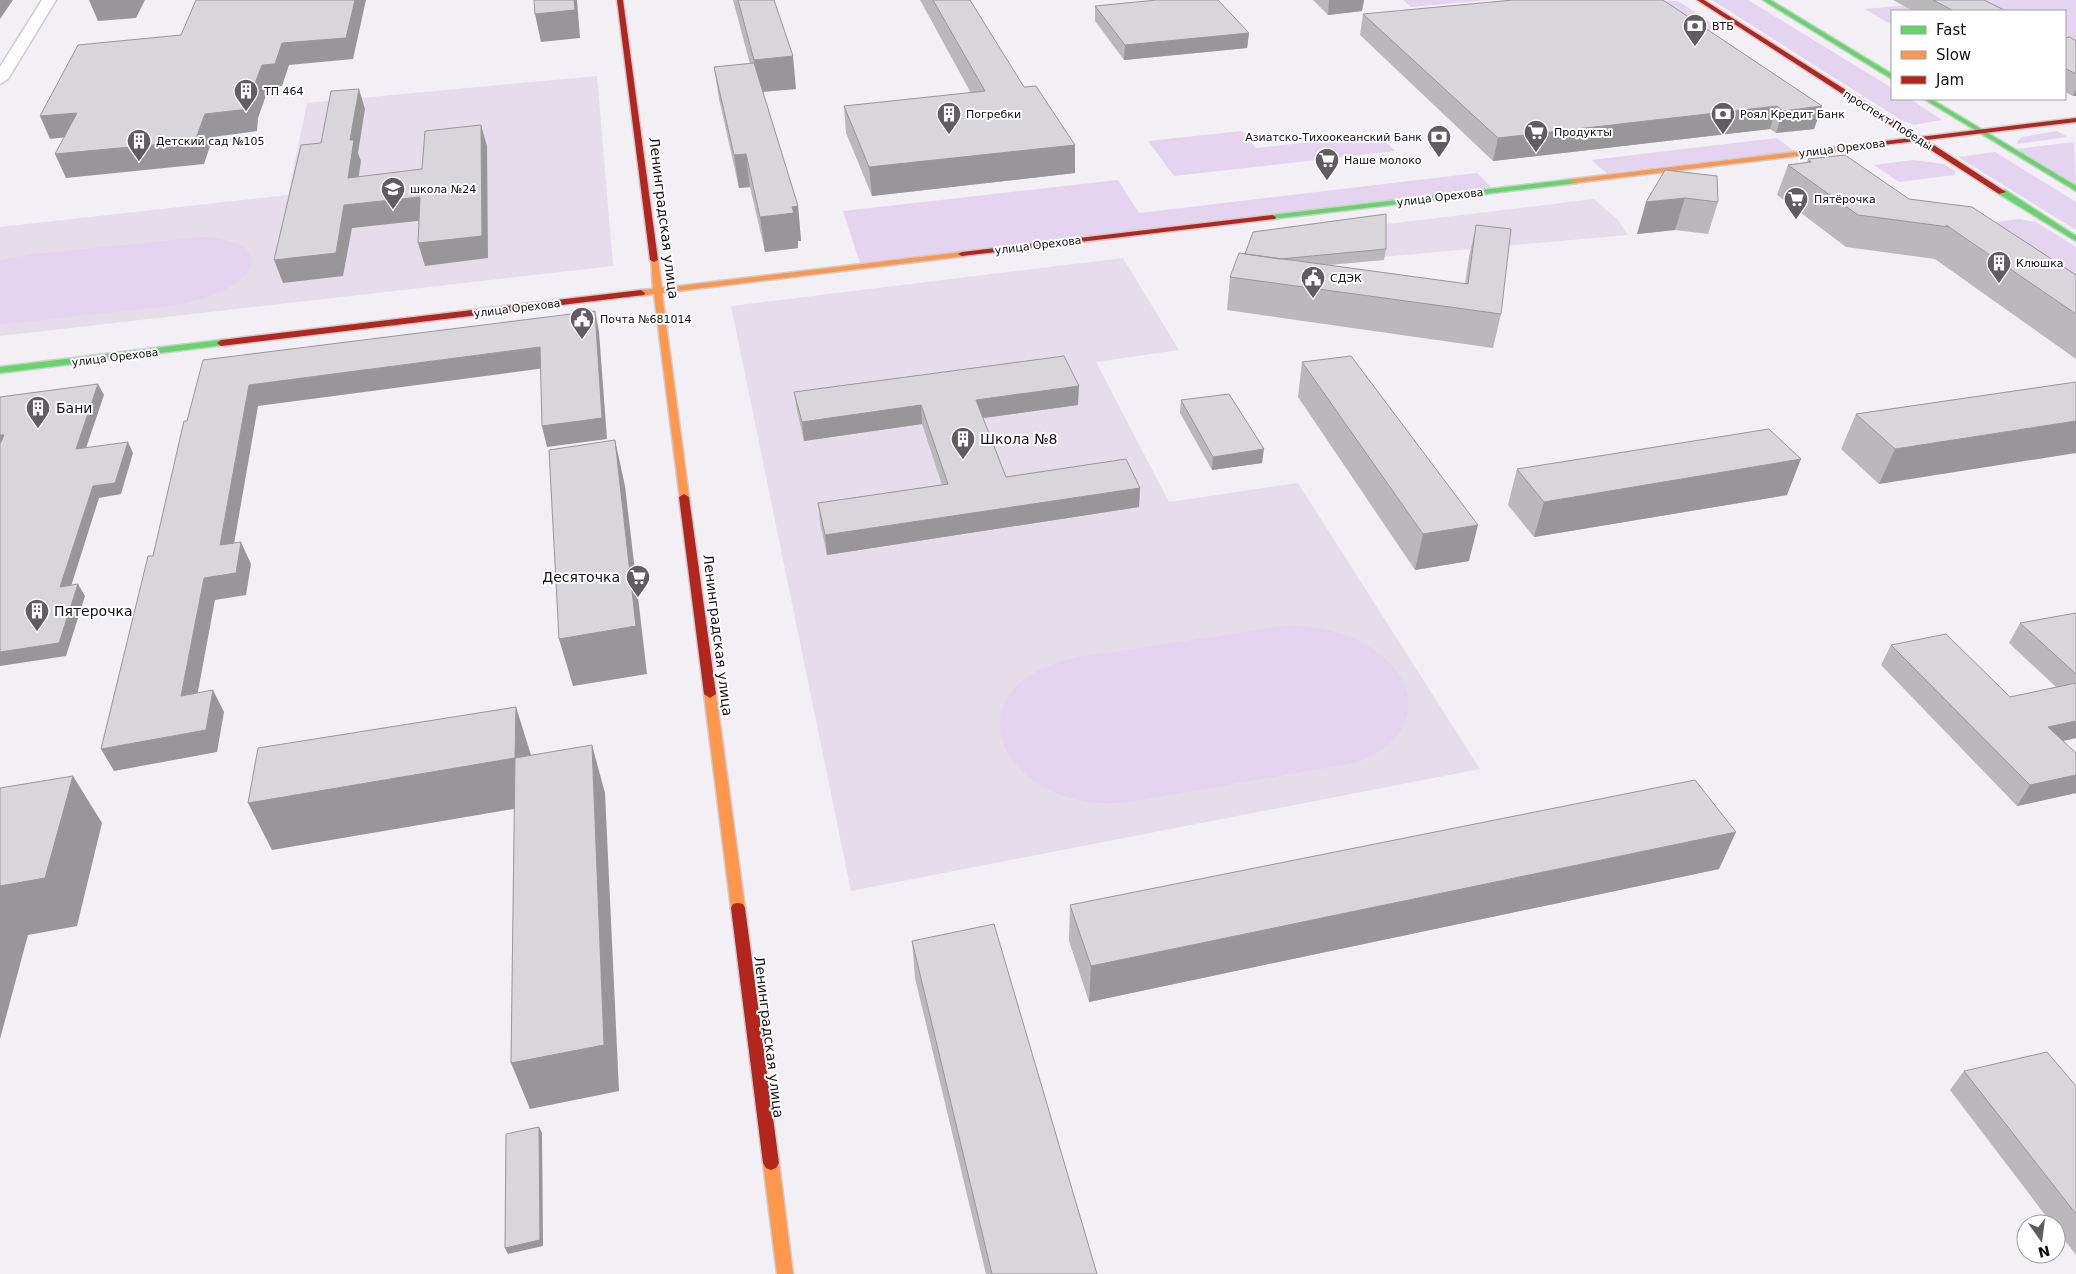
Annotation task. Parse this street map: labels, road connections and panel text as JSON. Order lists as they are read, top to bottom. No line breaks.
{"streets":{"main road":["проспект Победы","улица Орехова","Ленинградская улица"]},"crossings":[["проспект Победы","улица Орехова"],["улица Орехова","Ленинградская улица"]],"places":{"bank":["ВТБ","Роял Кредит Банк","Азиатско-Тихоокеанский Банк"],"building":["ТП 464","Погребки","Детский сад №105","Клюшка","Бани","Школа №8","Пятерочка"],"supermarket":["Продукты","Наше молоко","Пятёрочка","Десяточка"],"school or university":["школа №24"],"public building":["СДЭК","Почта №681014"]},"legend":["Fast","Slow","Jam"],"north":"bottom"}
